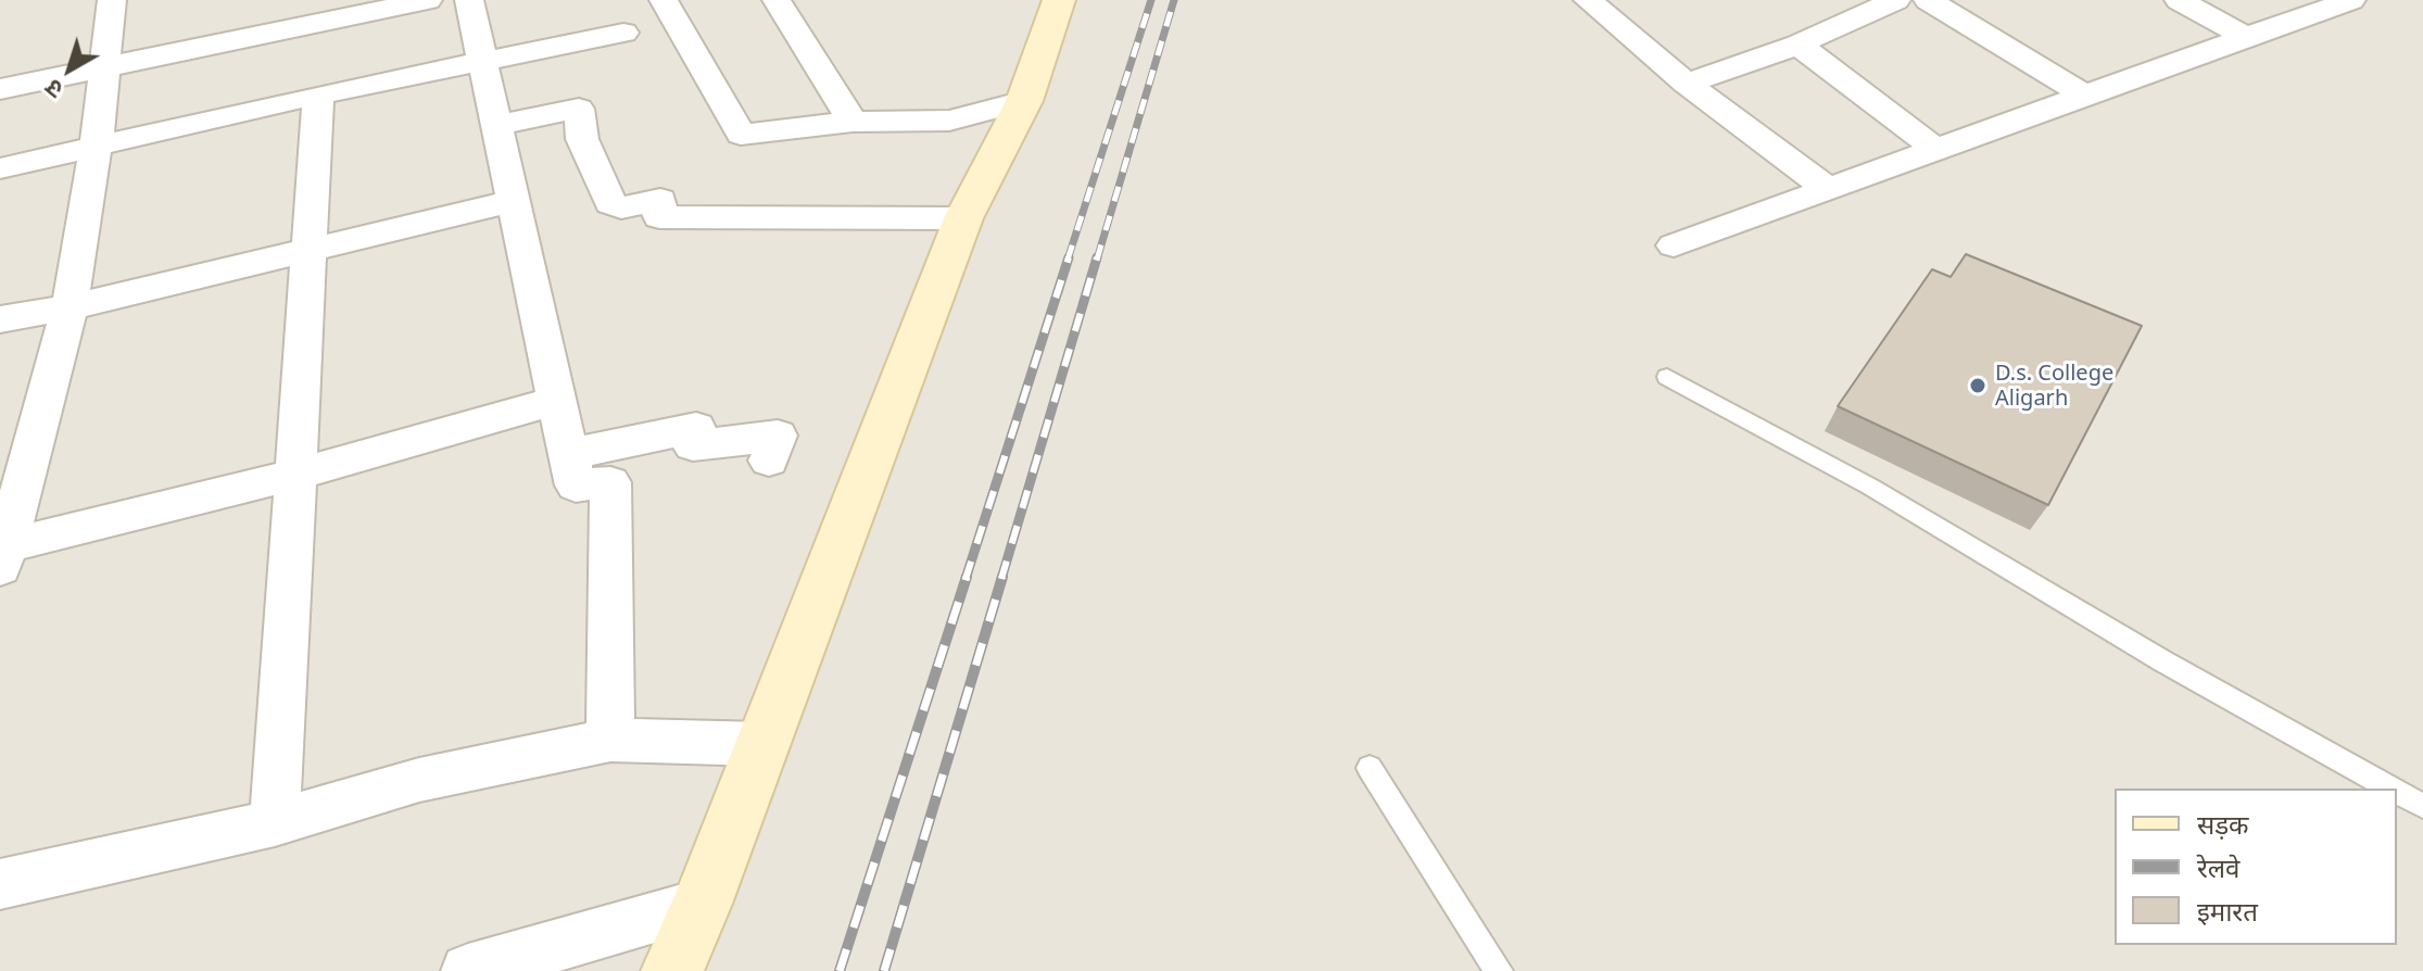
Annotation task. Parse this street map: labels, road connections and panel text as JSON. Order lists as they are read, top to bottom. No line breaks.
{"places":["D.s. College Aligarh"],"legend":["सड़क","रेलवे","इमारत"],"north":"bottom left"}
